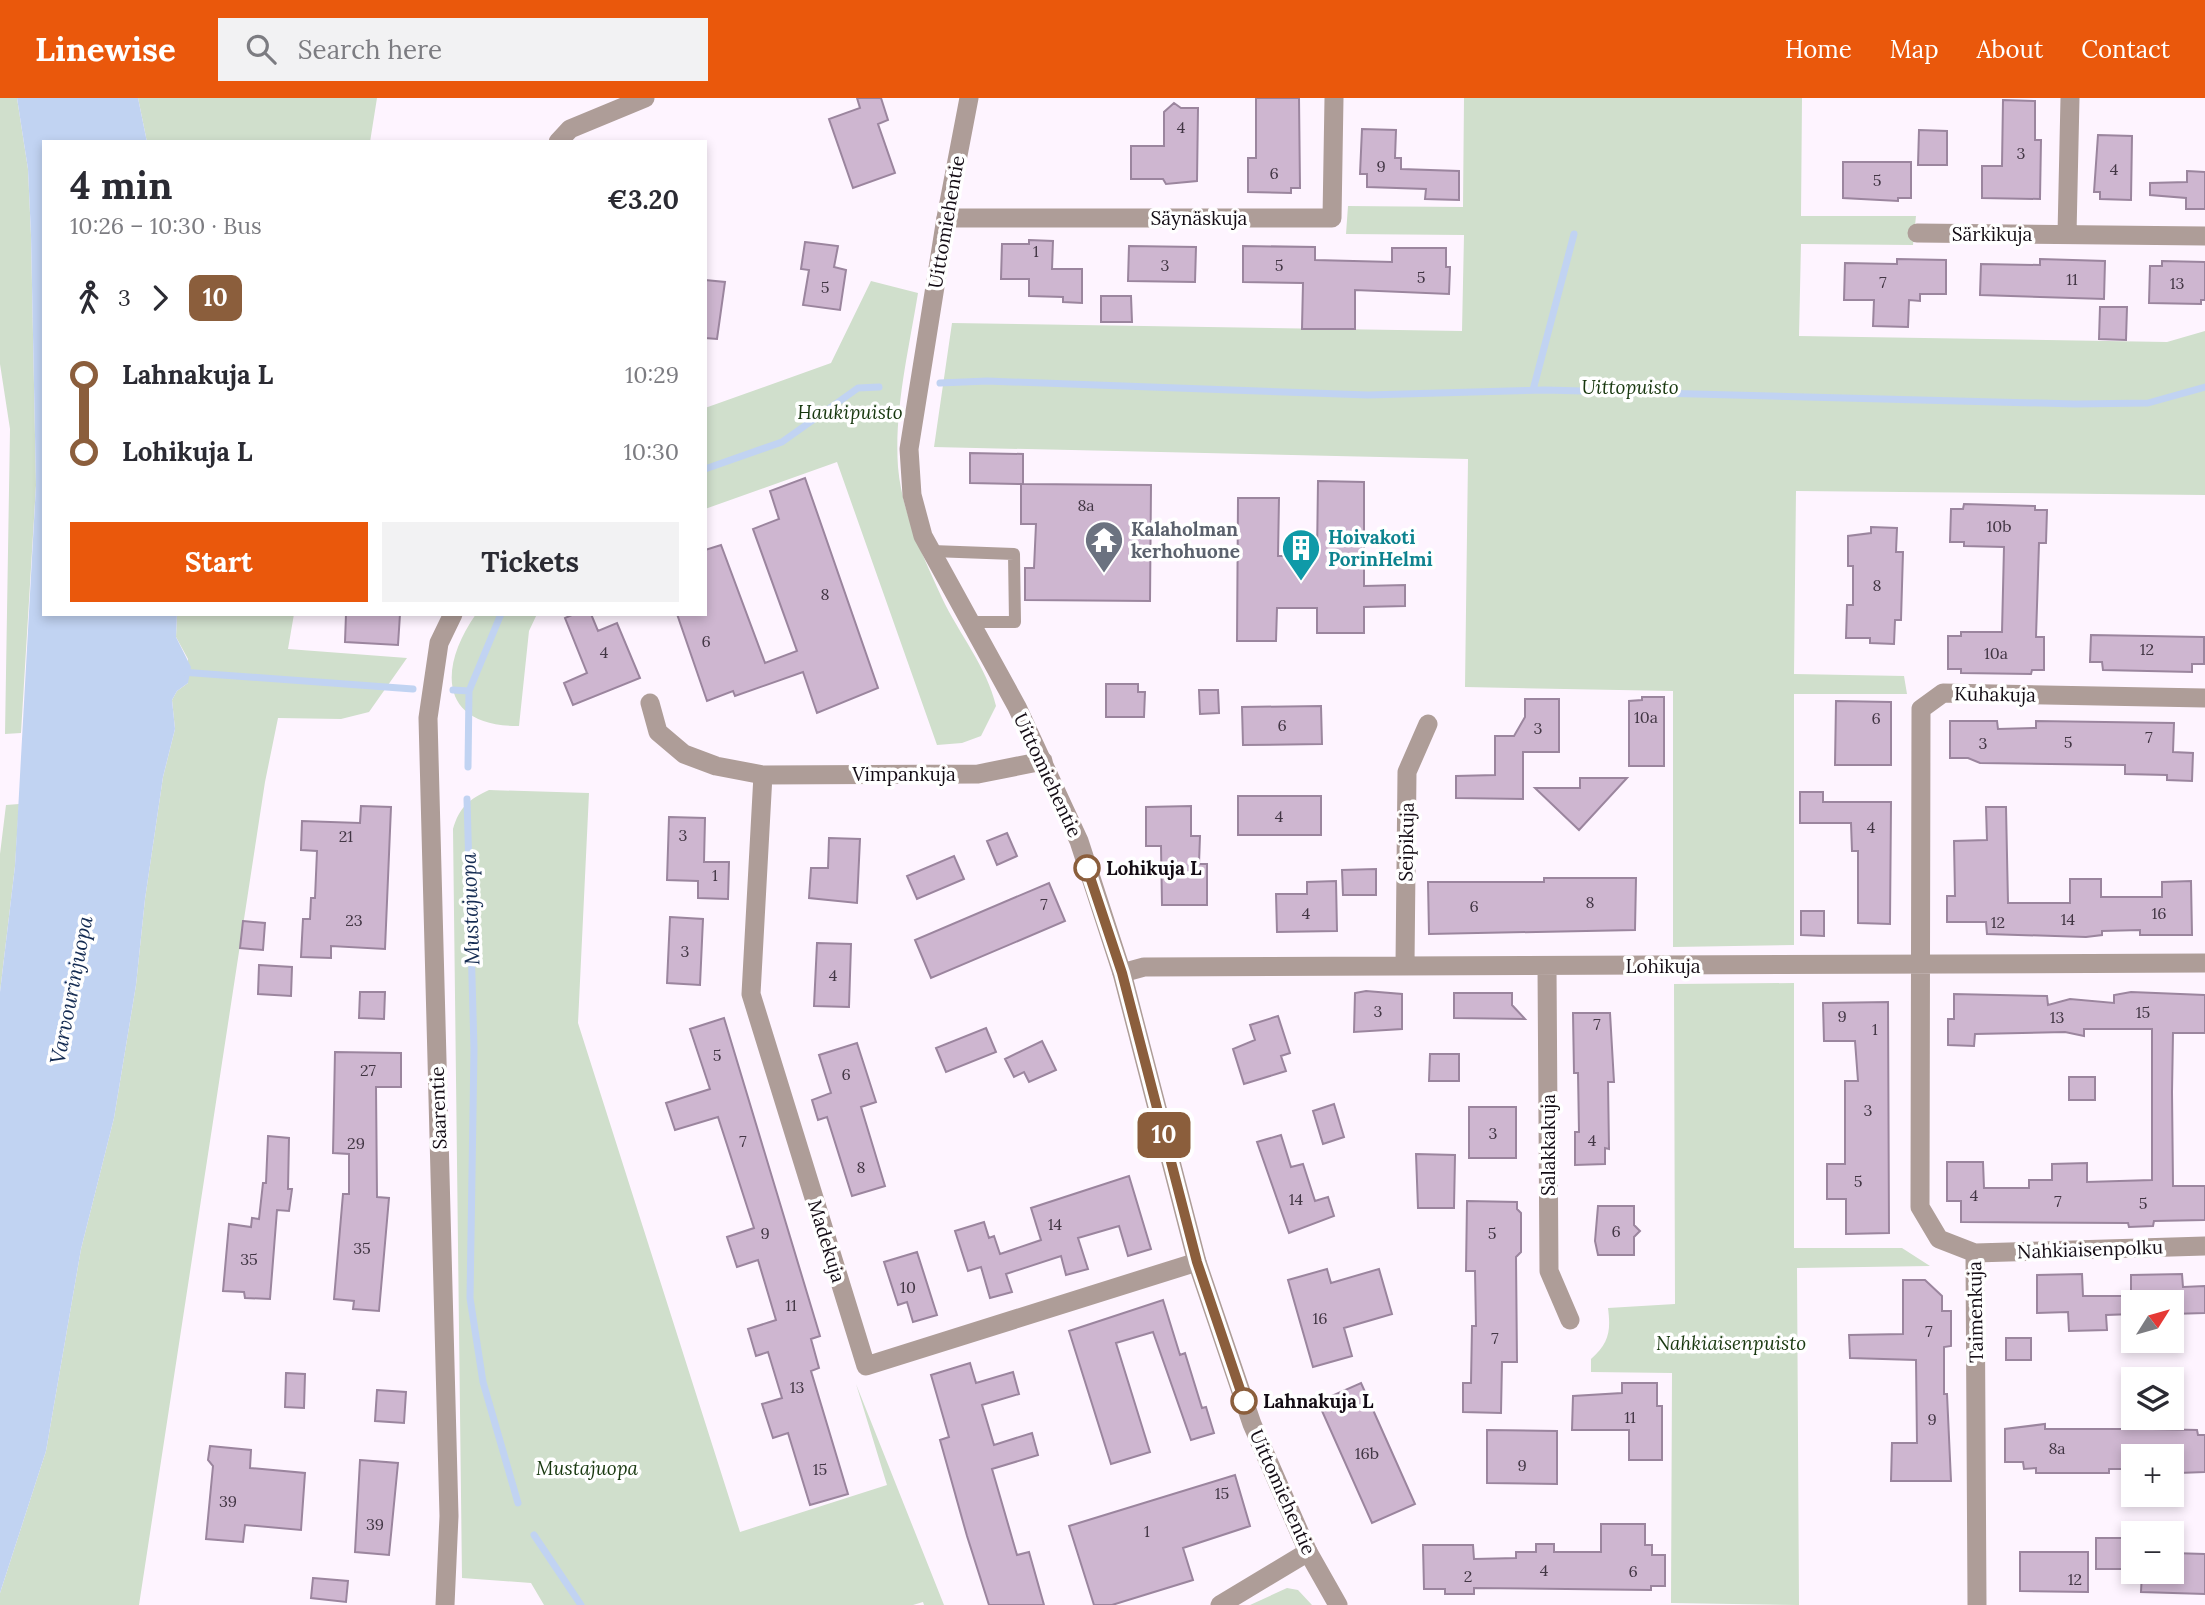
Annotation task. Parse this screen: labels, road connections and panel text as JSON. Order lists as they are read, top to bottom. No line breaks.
{"streets":{"street":["Säynäskuja","Uittomiehentie","Särkikuja","Kuhakuja","Vimpankuja","Seipikuja","Lohikuja","Saarentie","Salakkakuja","Madekuja","Nahkiaisenpolku","Taimenkuja"]},"crossings":[["Säynäskuja","Uittomiehentie"],["Uittomiehentie","Vimpankuja"],["Uittomiehentie","Lohikuja"],["Uittomiehentie","Madekuja"],["Kuhakuja","Lohikuja"],["Kuhakuja","Taimenkuja"],["Vimpankuja","Madekuja"],["Seipikuja","Lohikuja"],["Lohikuja","Salakkakuja"],["Lohikuja","Taimenkuja"],["Nahkiaisenpolku","Taimenkuja"]],"water":["Mustajuopa","Varvourinjuopa"],"parks":["Uittopuisto","Haukipuisto","Nahkiaisenpuisto","Mustajuopa"],"places":{"temple":["Kalaholman kerhohuone"],"building":["Hoivakoti PorinHelmi"],"other":["Lohikuja L","Lahnakuja L"]},"lines":["bus line 10"],"house_numbers":["4","3","9","4","6","5","1","3","5","5","11","7","13","5","8a","10b","8","8","6","12","4","10a","10a","6","6","3","7","5","3","4","4","3","21","1","8","7","6","4","16","14","23","12","3","4","3","15","9","13","7","1","5","27","6","3","3","4","7","29","8","5","4","14","7","5","14","6","9","5","35","35","10","11","16","7","7","13","11","9","8a","16b","9","15","15","39","39","1","4","6","2","12"],"north":"top right","page":{"header":"Linewise","search":"Search here","nav":["Home","Map","About","Contact"],"on_map":"10","heading":["4 min","10:26 – 10:30 · Bus","€3.20"],"legs":["3","10"],"list":[{"name":"Lahnakuja L","value":"10:29"},{"name":"Lohikuja L","value":"10:30"}],"buttons":["Start","Tickets"],"map_buttons":["+","−"]}}
